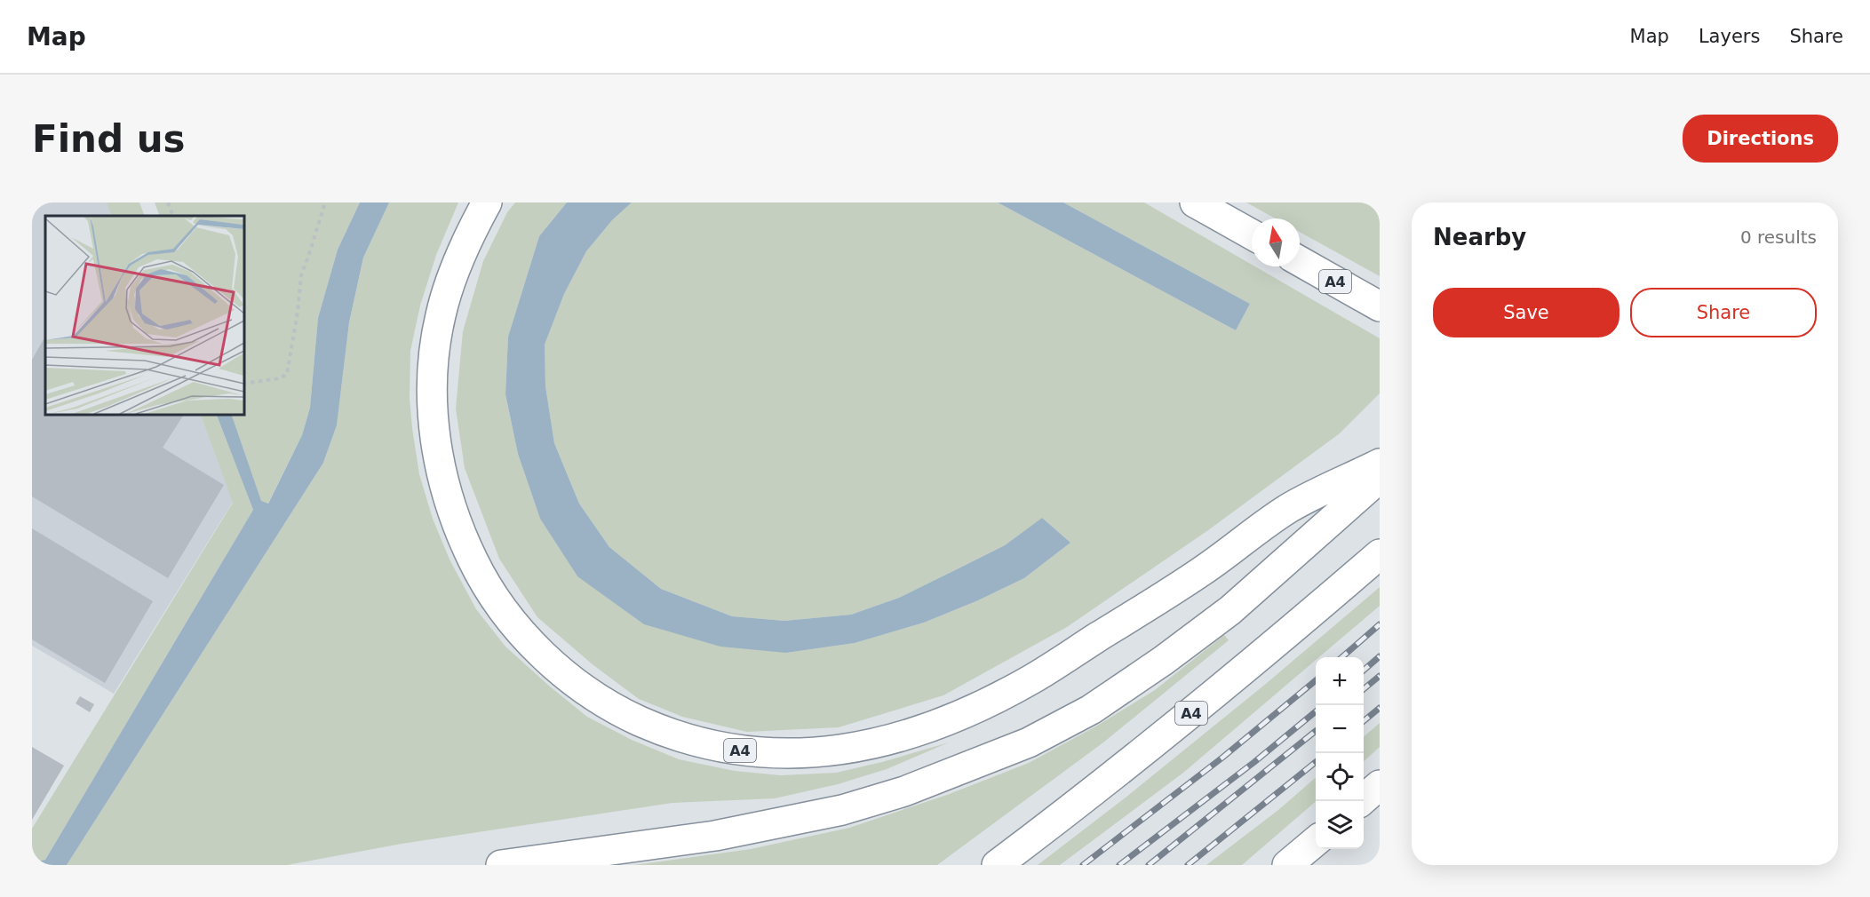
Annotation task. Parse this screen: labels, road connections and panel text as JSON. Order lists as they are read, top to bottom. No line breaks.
{"streets":{"highway":["A4"]},"north":"top","page":{"header":"Map","nav":["Map","Layers","Share"],"buttons":["Directions",["Save","Share"]],"title":"Find us","heading":["Nearby","0 results"],"map_buttons":["+","−"]}}
